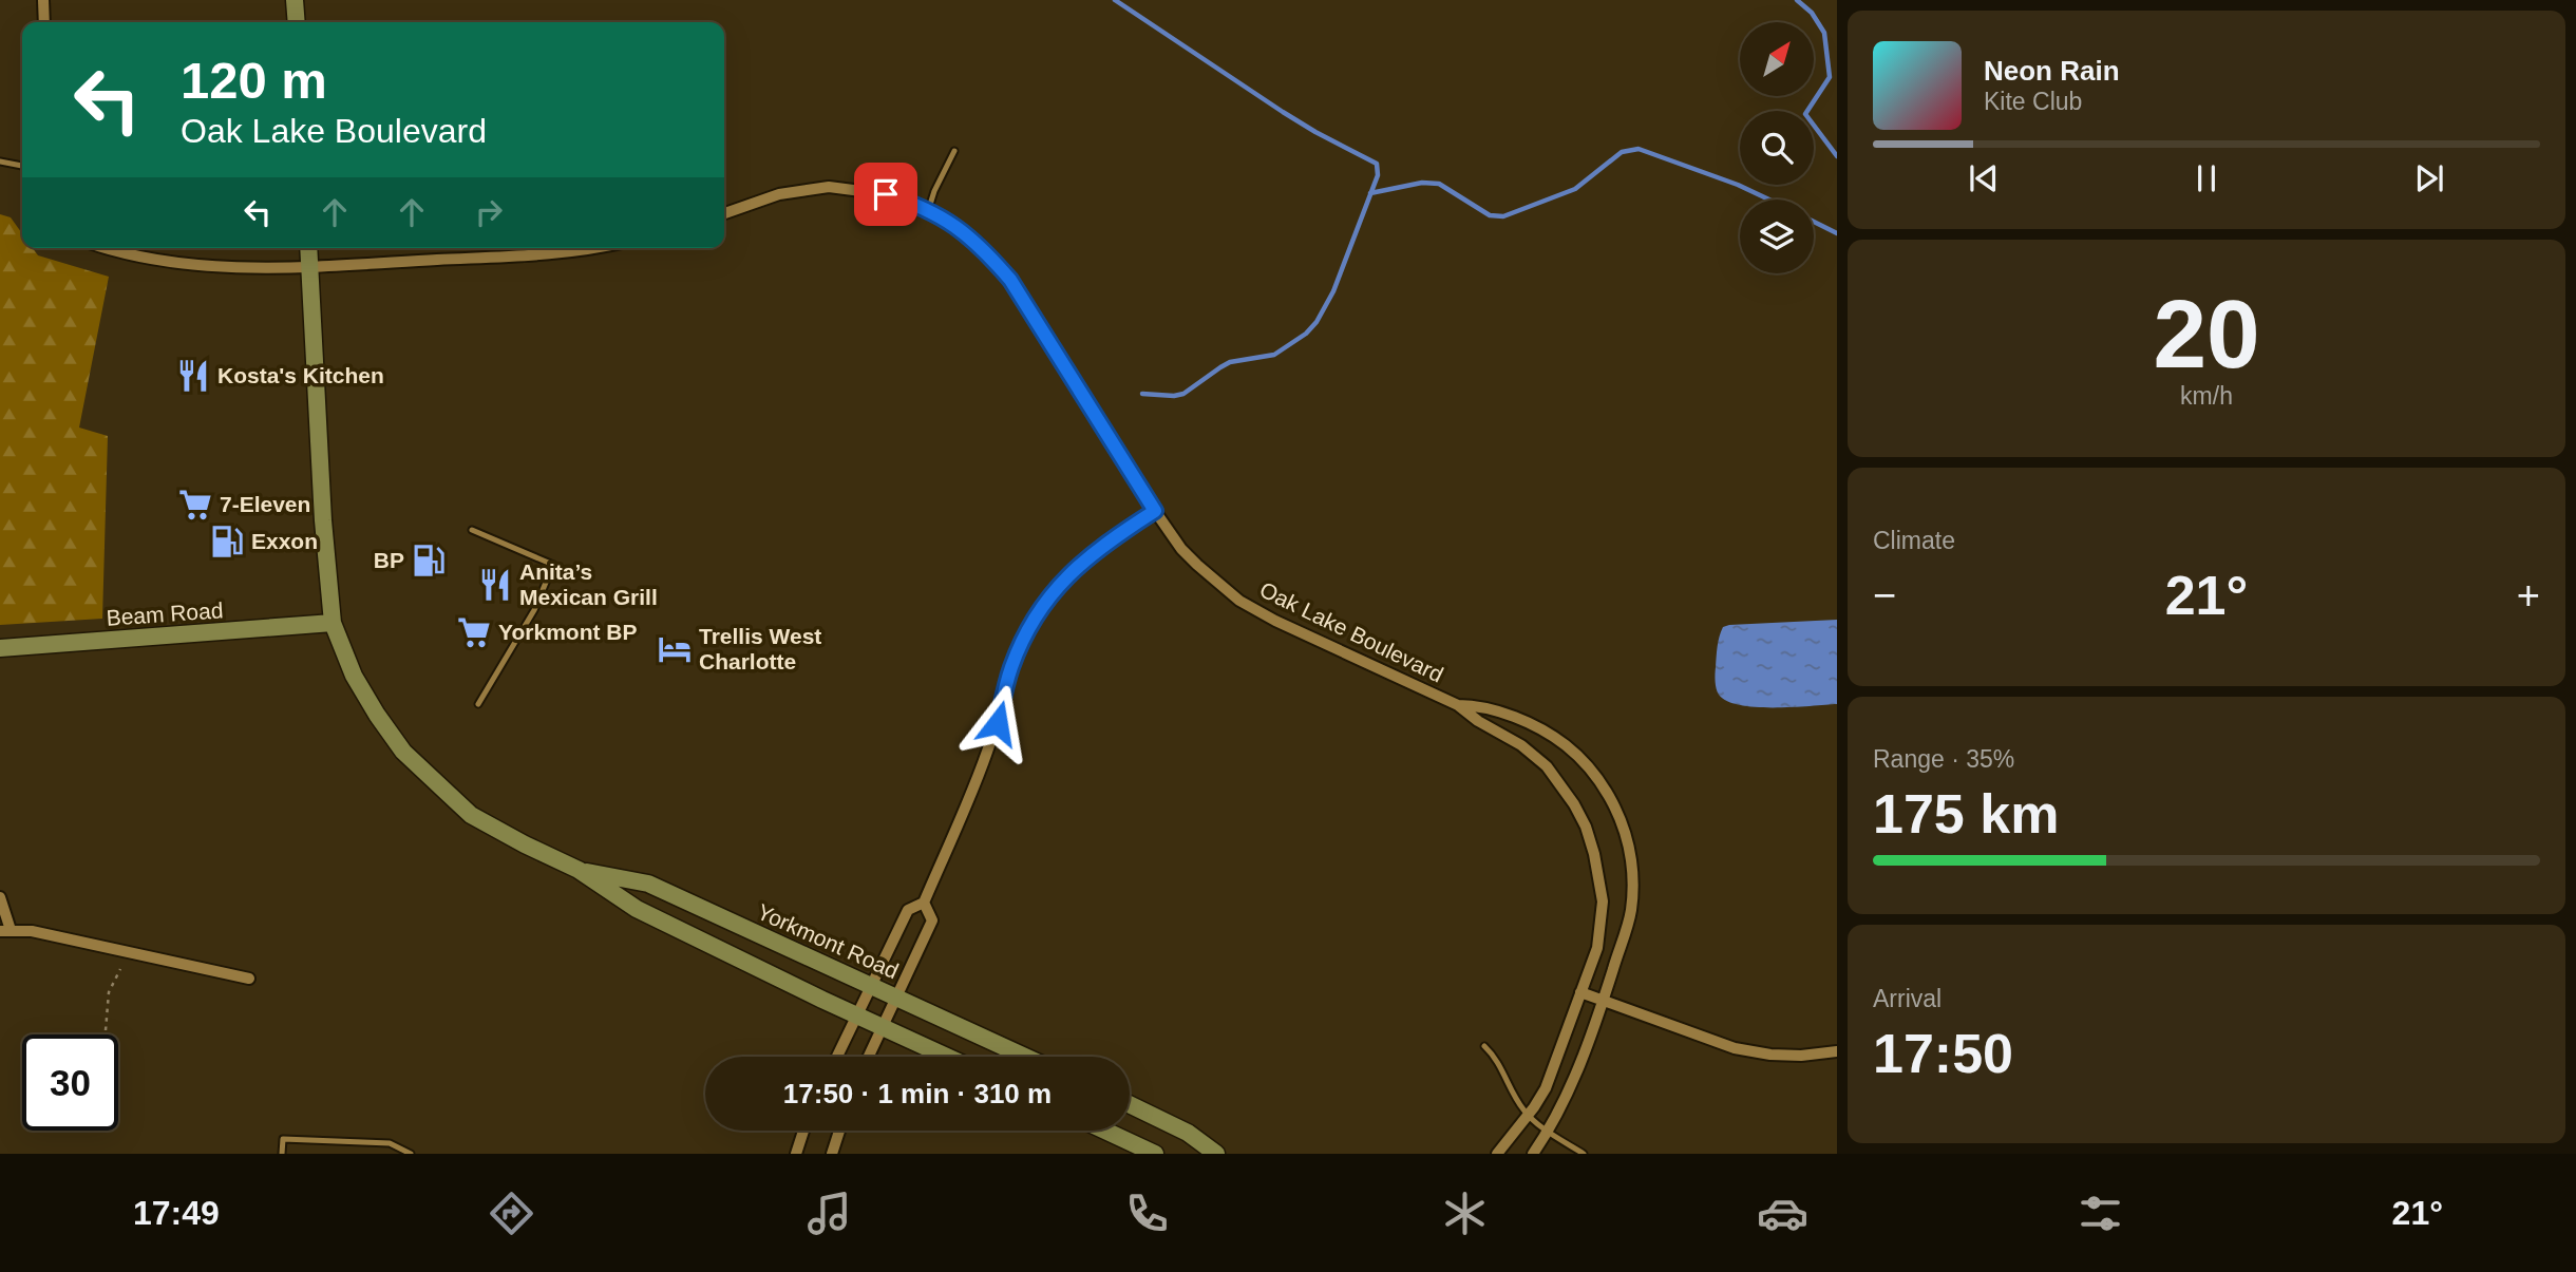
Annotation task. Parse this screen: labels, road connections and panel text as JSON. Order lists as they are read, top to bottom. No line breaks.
{"streets":{"street":["Beam Road","Oak Lake Boulevard","Yorkmont Road"]},"crossings":[["Beam Road","Yorkmont Road"]],"places":{"restaurant":["Kosta's Kitchen","Anita’s Mexican Grill"],"supermarket":["7-Eleven","Yorkmont BP"],"fuel station":["Exxon","BP"],"hotel":["Trellis West Charlotte"]},"north":"top right","page":{"turn":["120 m","Oak Lake Boulevard"],"song":["Neon Rain","Kite Club"],"tile":[["20","km/h"],"Climate",["Range · 35%","175 km"],["Arrival","17:50"]],"heat":["−","21°","+"],"limit":"30","trip":"17:50 · 1 min · 310 m","tabs":["17:49","21°"]}}
